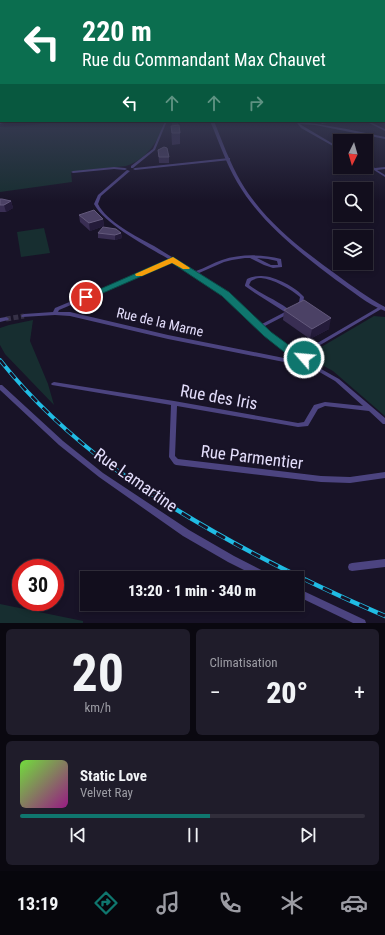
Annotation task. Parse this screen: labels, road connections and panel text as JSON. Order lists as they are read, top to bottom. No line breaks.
{"streets":{"street":["Rue de la Marne","Rue des Iris","Rue Parmentier","Rue Lamartine"]},"crossings":[["Rue des Iris","Rue Parmentier"]],"north":"bottom","page":{"turn":["220 m","Rue du Commandant Max Chauvet"],"limit":"30","trip":"13:20 · 1 min · 340 m","tile":[["20","km/h"],"Climatisation"],"heat":["−","20°","+"],"song":["Static Love","Velvet Ray"],"tabs":"13:19"}}
